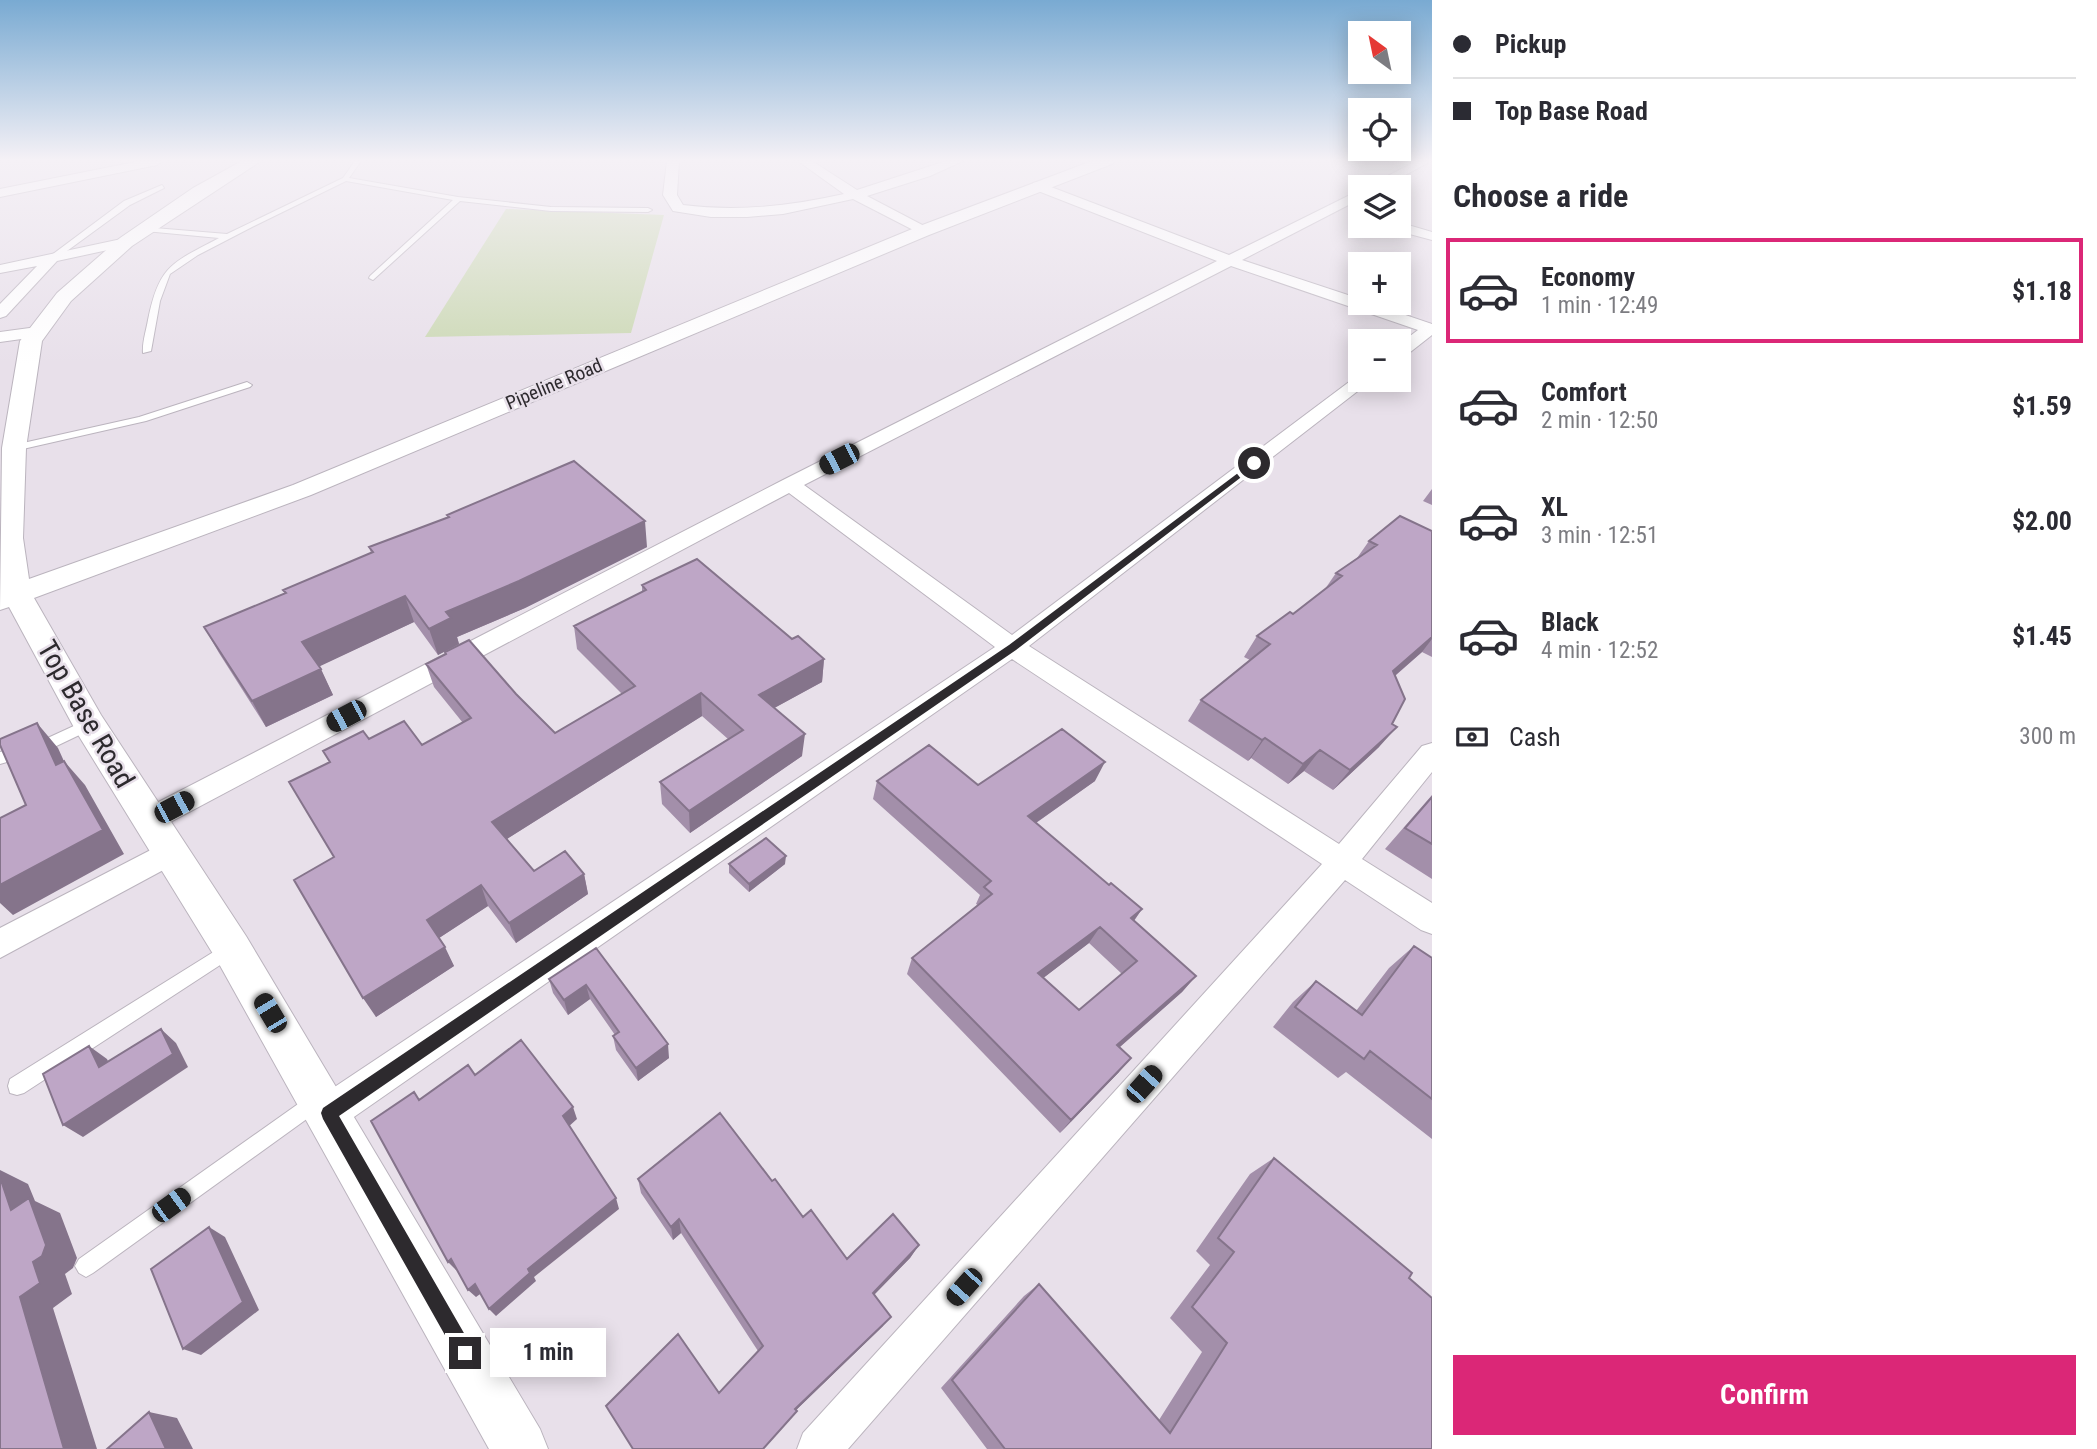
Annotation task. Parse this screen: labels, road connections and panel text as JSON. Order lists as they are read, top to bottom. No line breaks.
{"streets":{"street":["Pipeline Road","Top Base Road"]},"crossings":[["Pipeline Road","Top Base Road"]],"north":"top left","page":{"banner":["Pickup","Top Base Road"],"map_buttons":["+","−"],"heading":"Choose a ride","list":[{"name":"Economy","note":"1 min · 12:49","value":"$1.18"},{"name":"Comfort","note":"2 min · 12:50","value":"$1.59"},{"name":"XL","note":"3 min · 12:51","value":"$2.00"},{"name":"Black","note":"4 min · 12:52","value":"$1.45"}],"pay":["Cash","300 m"],"bubble":"1 min","buttons":"Confirm"}}
